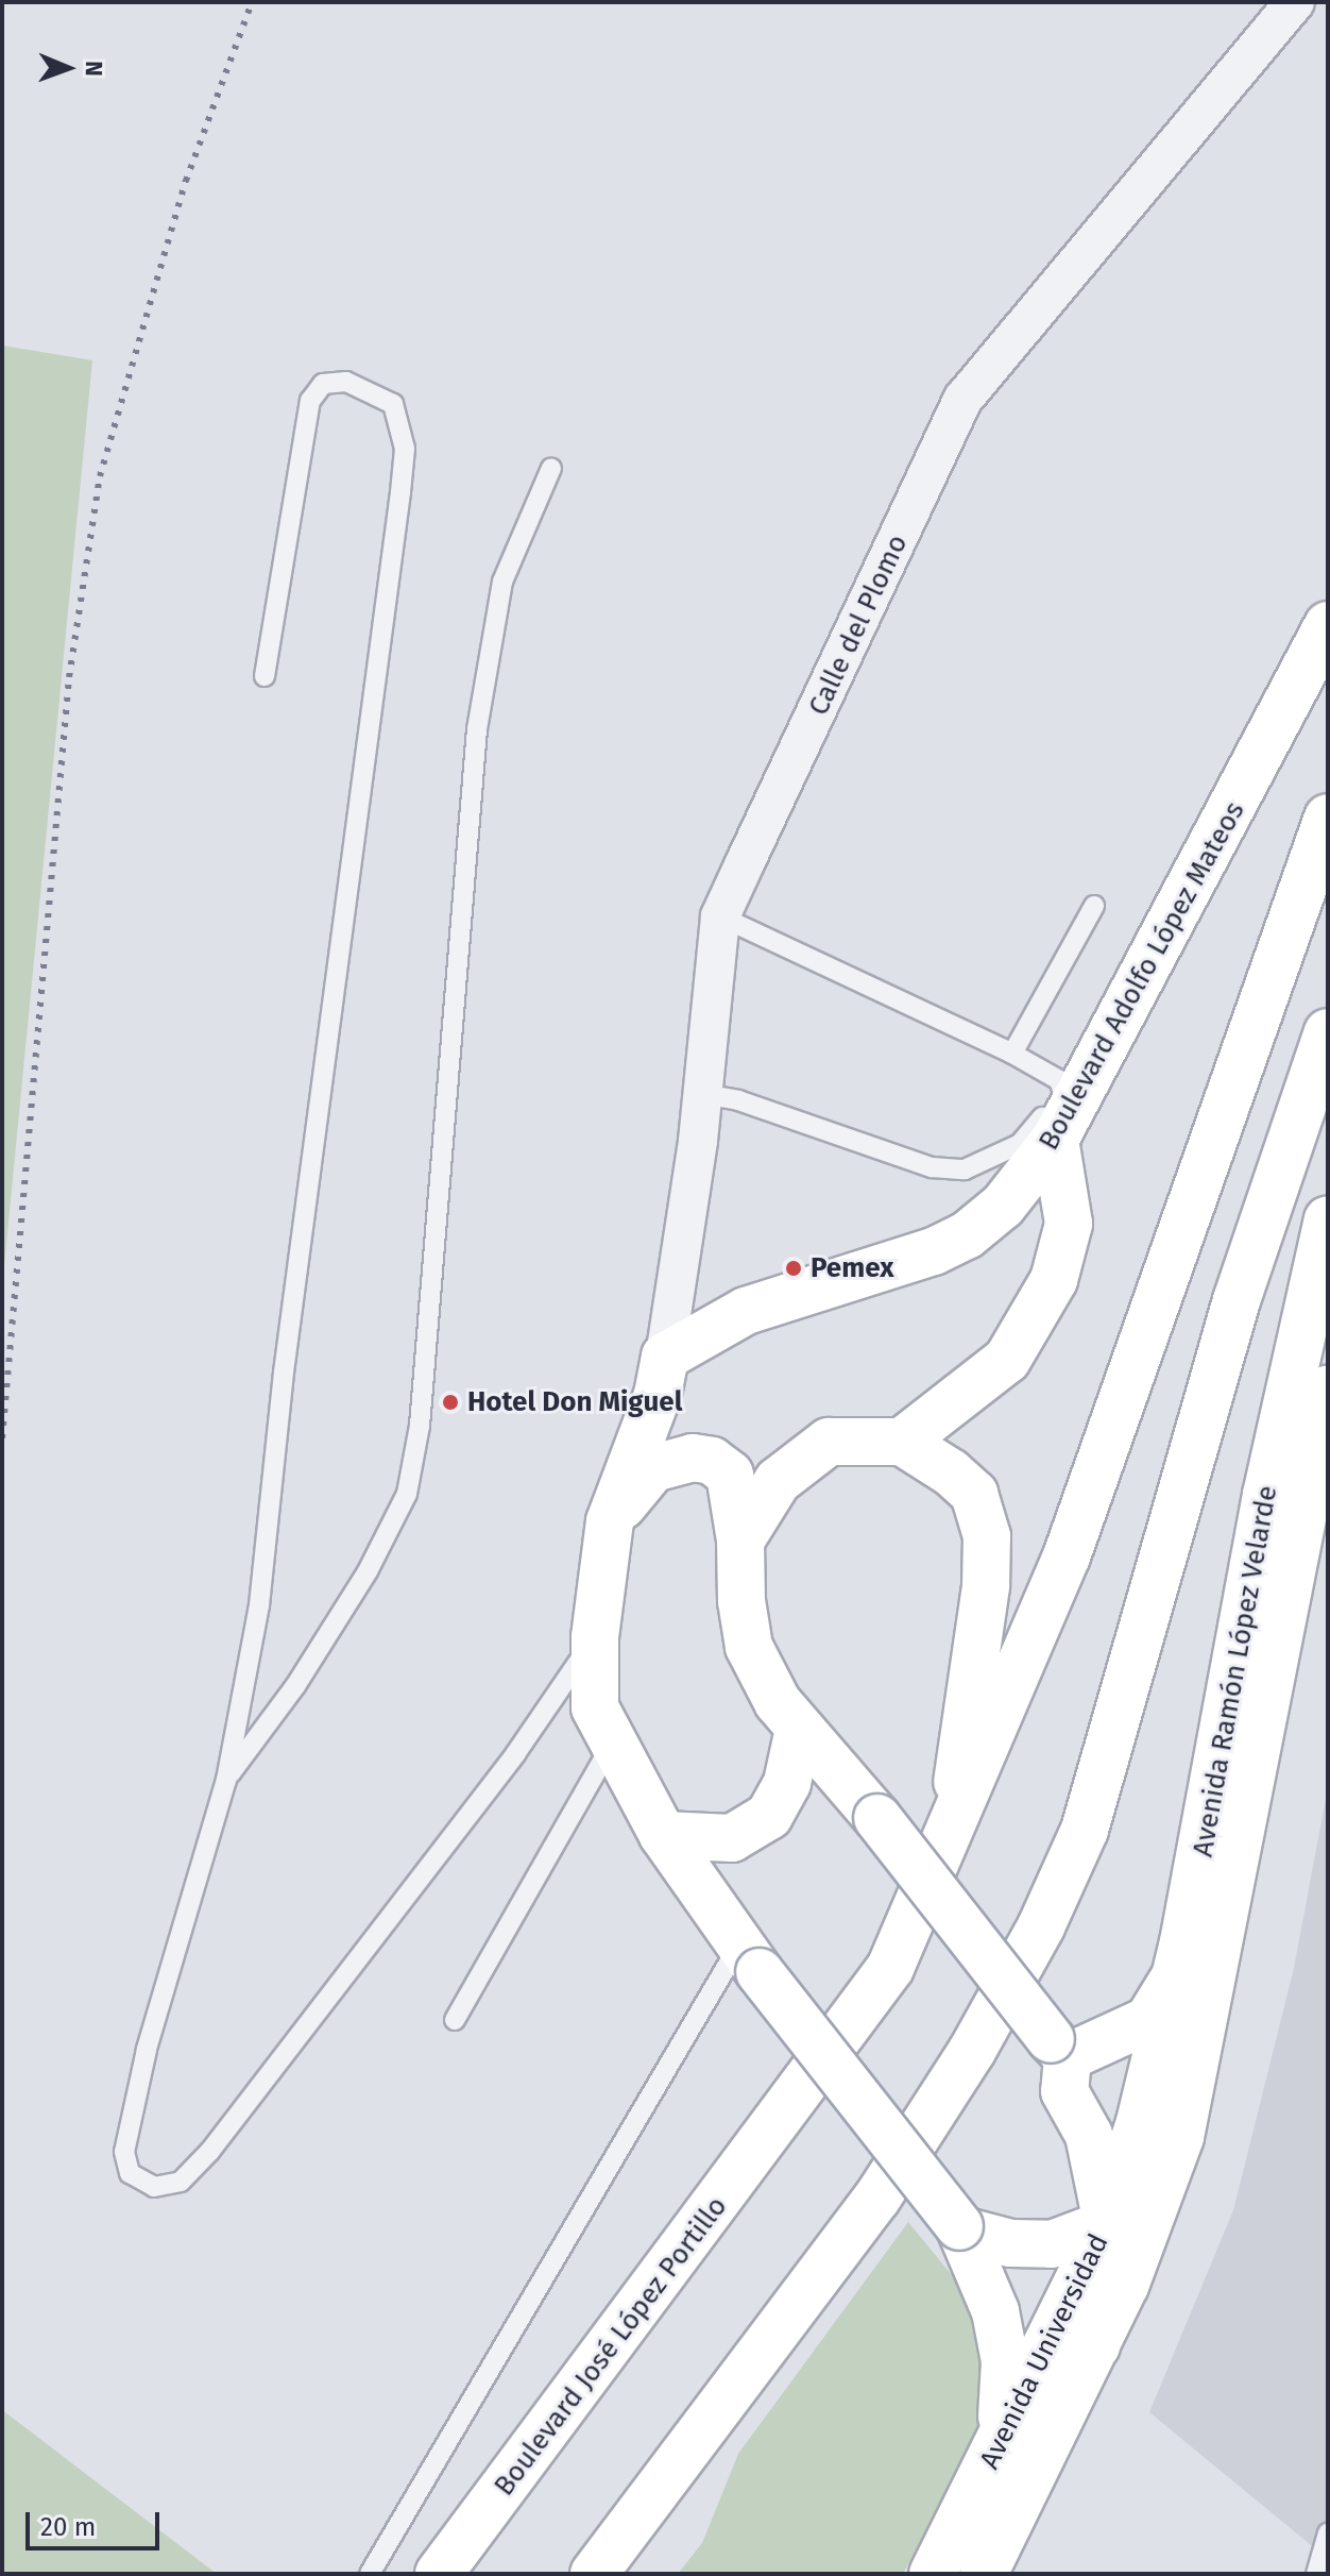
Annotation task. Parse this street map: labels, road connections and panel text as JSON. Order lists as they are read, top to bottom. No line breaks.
{"streets":{"street":["Calle del Plomo","Boulevard Adolfo López Mateos","Avenida Ramón López Velarde","Boulevard José López Portillo","Avenida Universidad"]},"crossings":[["Calle del Plomo","Boulevard Adolfo López Mateos"],["Avenida Ramón López Velarde","Avenida Universidad"]],"places":["Pemex","Hotel Don Miguel"],"scale_bar":"20 m","north":"right"}
